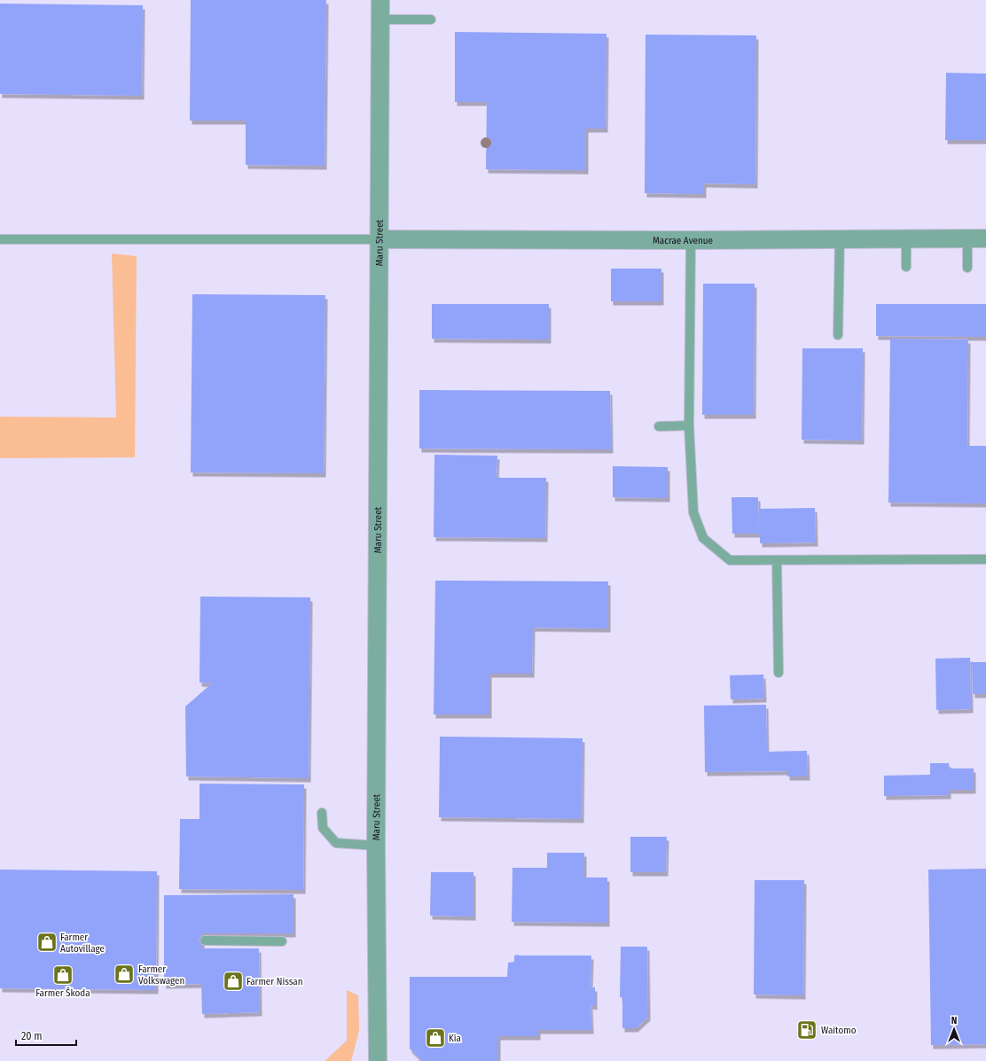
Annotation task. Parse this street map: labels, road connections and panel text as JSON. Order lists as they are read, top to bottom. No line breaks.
{"streets":{"street":["Macrae Avenue","Maru Street"]},"crossings":[["Macrae Avenue","Maru Street"]],"places":{"shop":["Farmer Autovillage","Farmer Volkswagen","Farmer Škoda","Farmer Nissan","Kia"],"fuel station":["Waitomo"]},"scale_bar":"20 m","north":"top"}
